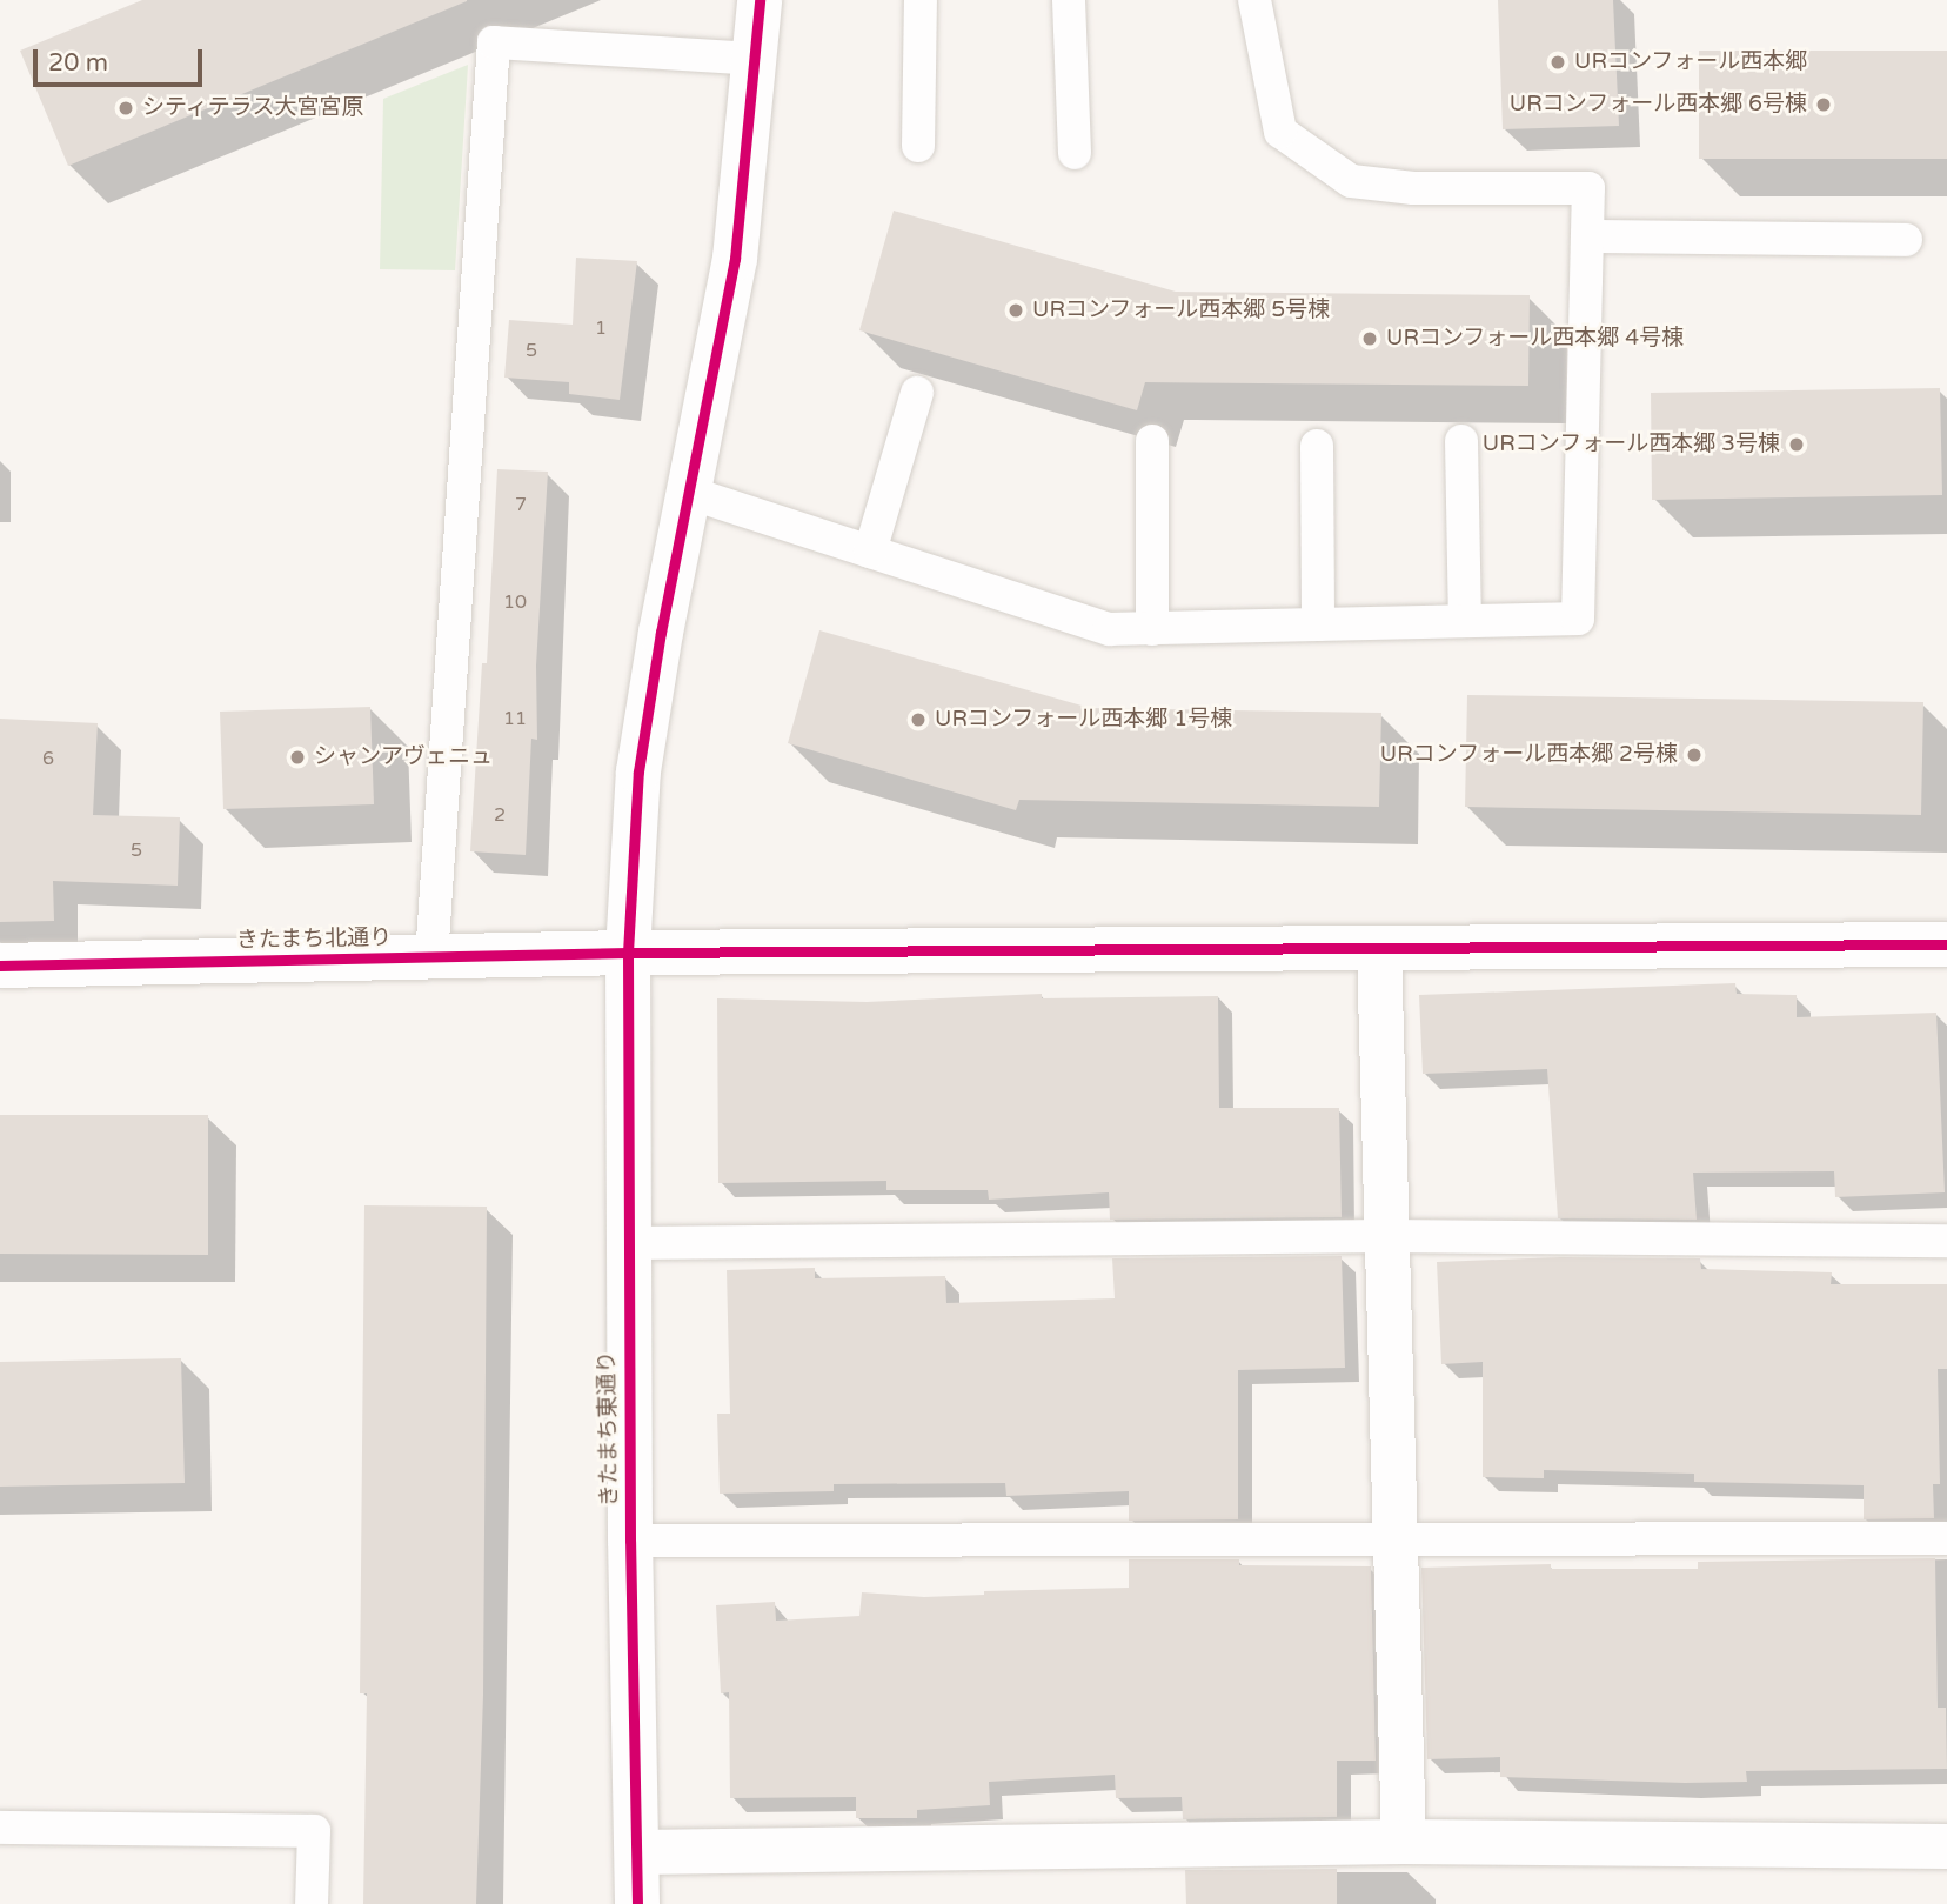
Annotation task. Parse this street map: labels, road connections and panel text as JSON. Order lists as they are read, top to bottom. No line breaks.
{"streets":{"street":["きたまち北通り","きたまち東通り"]},"crossings":[["きたまち北通り","きたまち東通り"]],"places":["URコンフォール西本郷","URコンフォール西本郷 6号棟","シティテラス大宮宮原","URコンフォール西本郷 5号棟","URコンフォール西本郷 4号棟","URコンフォール西本郷 3号棟","URコンフォール西本郷 1号棟","URコンフォール西本郷 2号棟","シャンアヴェニュ"],"house_numbers":["1","5","7","10","11","6","2","5"],"scale_bar":"20 m"}
